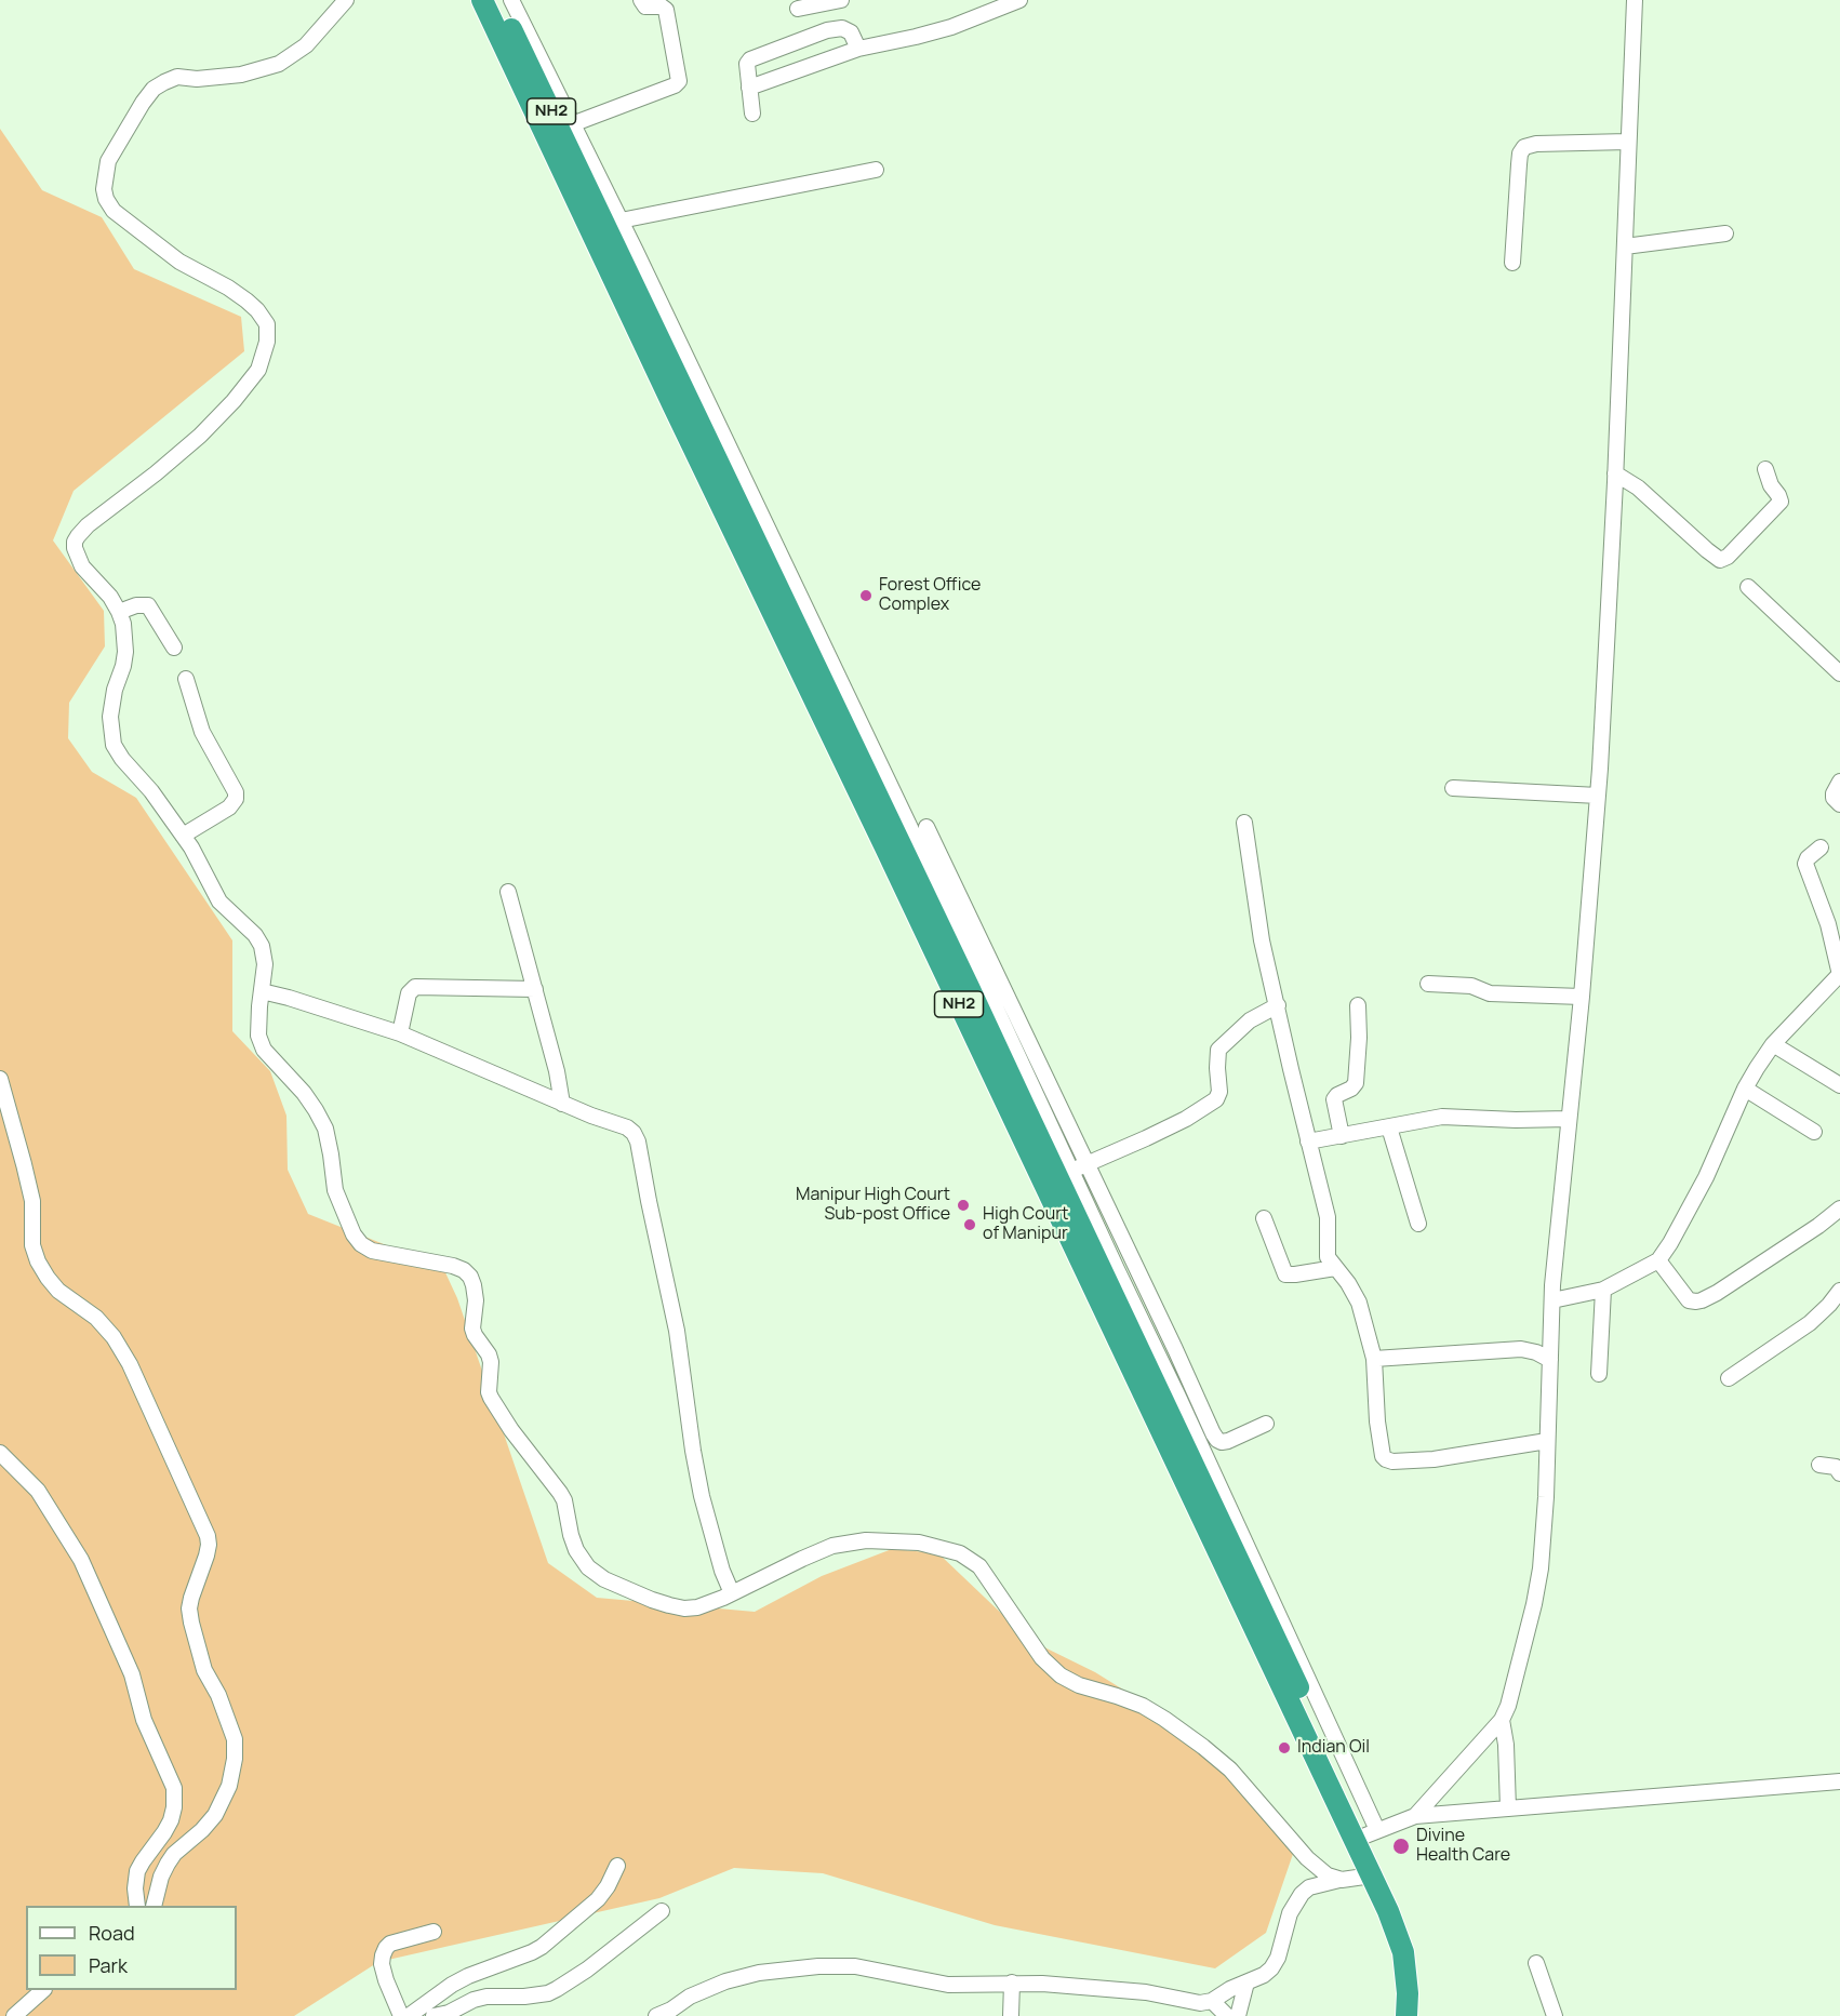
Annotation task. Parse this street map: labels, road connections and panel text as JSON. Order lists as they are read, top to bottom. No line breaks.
{"streets":{"highway":["NH2"]},"places":["Forest Office Complex","Manipur High Court Sub-post Office","High Court of Manipur","Indian Oil","Divine Health Care"],"legend":["Road","Park"]}
